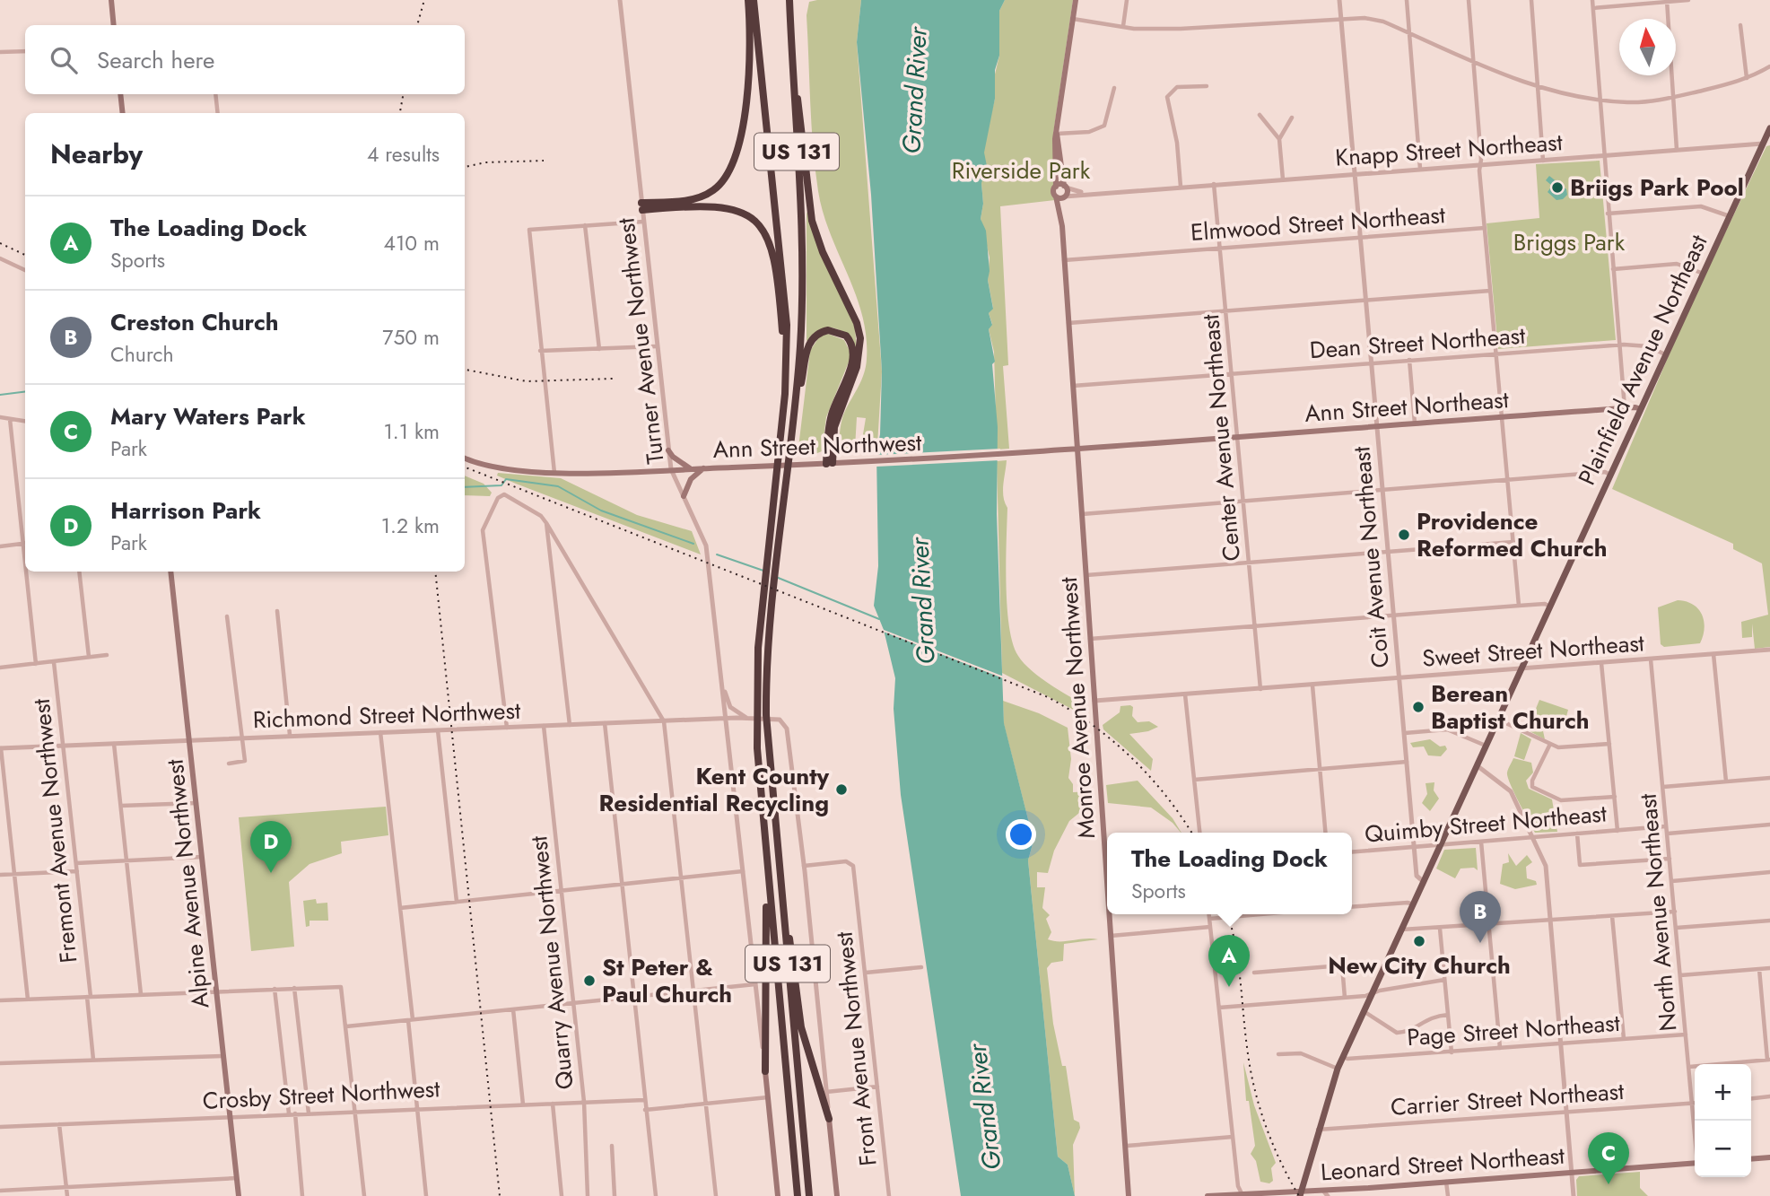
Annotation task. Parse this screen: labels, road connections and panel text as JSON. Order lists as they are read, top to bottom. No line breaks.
{"streets":{"highway":["US 131"],"main road":["Turner Avenue Northwest","Plainfield Avenue Northeast","Ann Street Northeast","Ann Street Northwest","Monroe Avenue Northwest","Alpine Avenue Northwest","Leonard Street Northeast"],"street":["Knapp Street Northeast","Elmwood Street Northeast","Dean Street Northeast","Center Avenue Northeast","Coit Avenue Northeast","Sweet Street Northeast","Richmond Street Northwest","Quimby Street Northeast","Fremont Avenue Northwest","North Avenue Northeast","Quarry Avenue Northwest","Page Street Northeast","Front Avenue Northwest","Crosby Street Northwest","Carrier Street Northeast"]},"crossings":[["Knapp Street Northeast","Plainfield Avenue Northeast"],["Knapp Street Northeast","Center Avenue Northeast"],["Knapp Street Northeast","Coit Avenue Northeast"],["Knapp Street Northeast","Monroe Avenue Northwest"],["Elmwood Street Northeast","Center Avenue Northeast"],["Elmwood Street Northeast","Coit Avenue Northeast"],["Elmwood Street Northeast","Monroe Avenue Northwest"],["Turner Avenue Northwest","Ann Street Northwest"],["Turner Avenue Northwest","Richmond Street Northwest"],["Dean Street Northeast","Plainfield Avenue Northeast"],["Dean Street Northeast","Center Avenue Northeast"],["Dean Street Northeast","Coit Avenue Northeast"],["Dean Street Northeast","Monroe Avenue Northwest"],["Plainfield Avenue Northeast","Ann Street Northeast"],["Plainfield Avenue Northeast","Coit Avenue Northeast"],["Plainfield Avenue Northeast","Sweet Street Northeast"],["Plainfield Avenue Northeast","Quimby Street Northeast"],["Plainfield Avenue Northeast","Page Street Northeast"],["Plainfield Avenue Northeast","Carrier Street Northeast"],["Plainfield Avenue Northeast","Leonard Street Northeast"],["Ann Street Northeast","Center Avenue Northeast"],["Ann Street Northeast","Ann Street Northwest"],["Ann Street Northeast","Coit Avenue Northeast"],["Center Avenue Northeast","Sweet Street Northeast"],["Ann Street Northwest","Monroe Avenue Northwest"],["Coit Avenue Northeast","Sweet Street Northeast"],["Coit Avenue Northeast","Quimby Street Northeast"],["Sweet Street Northeast","Monroe Avenue Northwest"],["Sweet Street Northeast","North Avenue Northeast"],["Richmond Street Northwest","Fremont Avenue Northwest"],["Richmond Street Northwest","Alpine Avenue Northwest"],["Richmond Street Northwest","Quarry Avenue Northwest"],["Richmond Street Northwest","Front Avenue Northwest"],["Quimby Street Northeast","North Avenue Northeast"],["Alpine Avenue Northwest","Crosby Street Northwest"],["North Avenue Northeast","Page Street Northeast"],["North Avenue Northeast","Carrier Street Northeast"],["Quarry Avenue Northwest","Crosby Street Northwest"]],"water":["Grand River"],"parks":["Riverside Park","Briggs Park"],"places":["Briigs Park Pool","Providence Reformed Church","Berean Baptist Church","Kent County Residential Recycling","New City Church","St Peter & Paul Church"],"north":"top","page":{"search":"Search here","heading":["Nearby","4 results"],"list":[{"mark":"A","name":"The Loading Dock","note":"Sports","value":"410 m"},{"mark":"B","name":"Creston Church","note":"Church","value":"750 m"},{"mark":"C","name":"Mary Waters Park","note":"Park","value":"1.1 km"},{"mark":"D","name":"Harrison Park","note":"Park","value":"1.2 km"}],"pins":["D","B","A","C"],"popup":["The Loading Dock","Sports"],"map_buttons":["+","−"]}}
